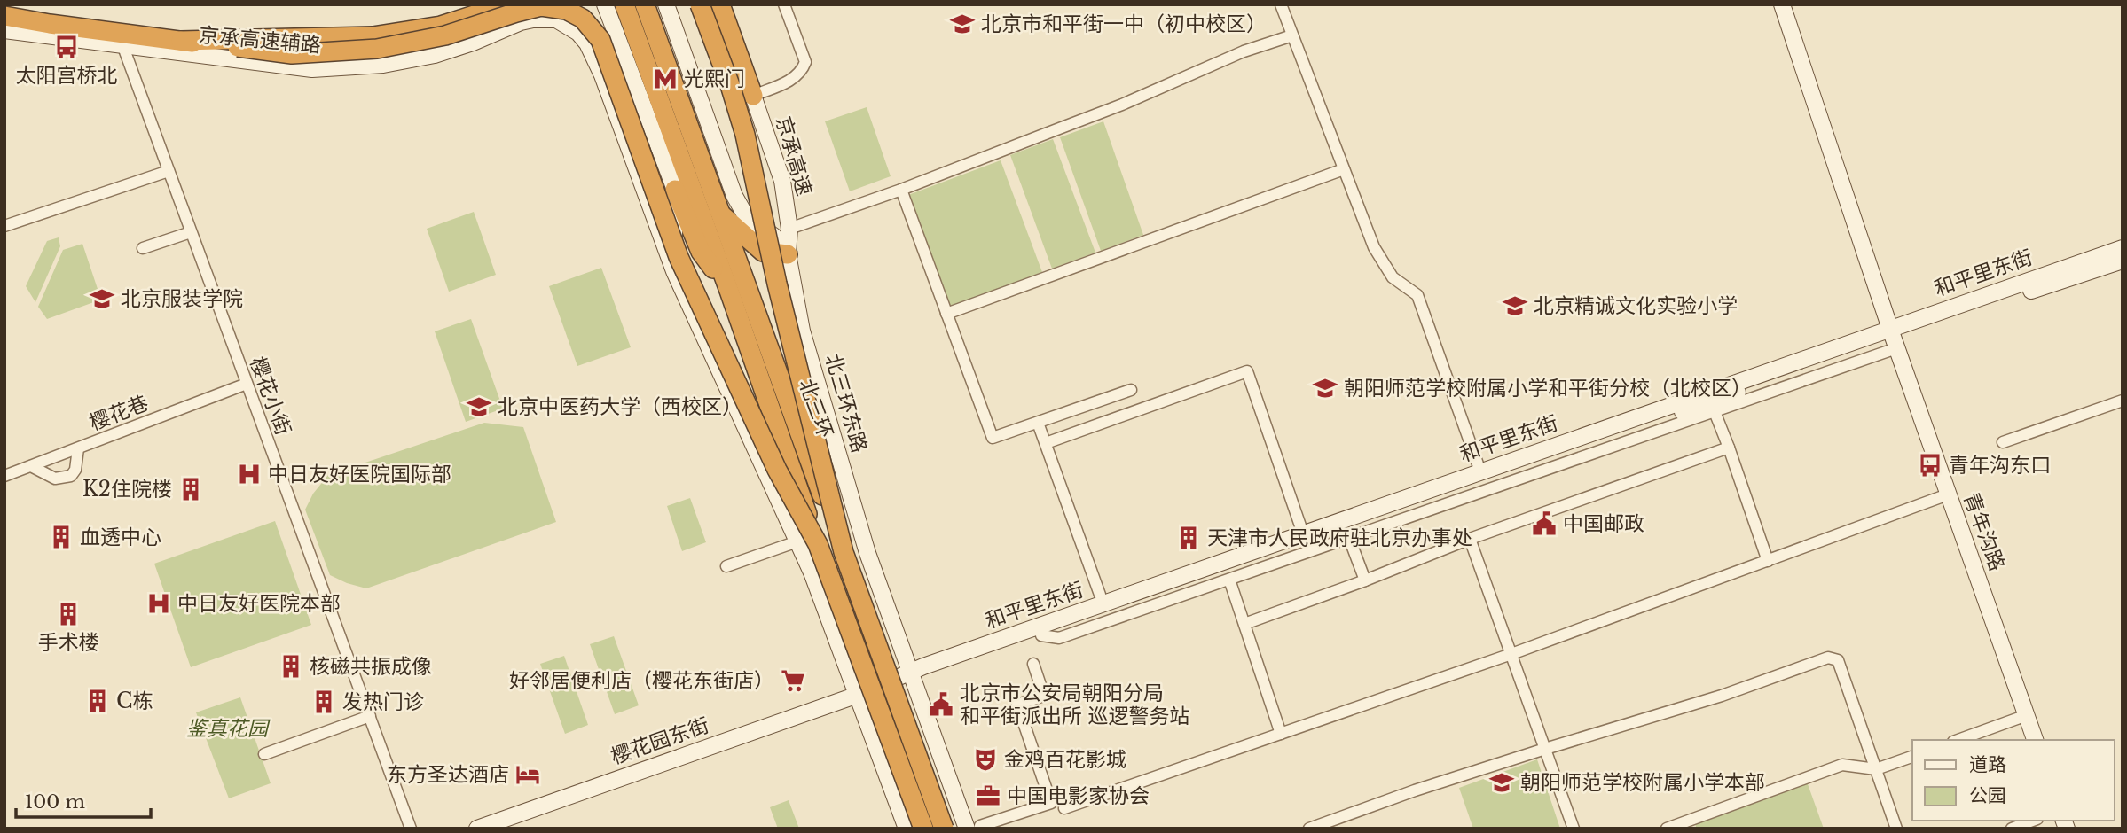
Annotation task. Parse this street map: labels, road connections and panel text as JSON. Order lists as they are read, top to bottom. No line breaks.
{"streets":{"highway":["北三环"],"street":["京承高速辅路","京承高速","和平里东街","樱花小街","北三环东路","樱花巷","青年沟路","樱花园东街"]},"crossings":[["京承高速辅路","樱花小街"],["京承高速","北三环东路"],["和平里东街","北三环东路"],["和平里东街","青年沟路"],["和平里东街","樱花园东街"],["樱花小街","樱花巷"],["北三环东路","樱花园东街"]],"parks":["鉴真花园"],"places":{"school or university":["北京市和平街一中（初中校区）","北京服装学院","北京精诚文化实验小学","朝阳师范学校附属小学和平街分校（北校区）","北京中医药大学（西校区）","朝阳师范学校附属小学本部"],"bus stop":["太阳宫桥北","青年沟东口"],"metro station":["光熙门"],"hospital":["中日友好医院国际部","中日友好医院本部"],"building":["K2住院楼","血透中心","天津市人民政府驻北京办事处","手术楼","核磁共振成像","C栋","发热门诊"],"public building":["中国邮政","北京市公安局朝阳分局 和平街派出所 巡逻警务站"],"supermarket":["好邻居便利店（樱花东街店）"],"theatre":["金鸡百花影城"],"hotel":["东方圣达酒店"],"office":["中国电影家协会"]},"legend":["道路","公园"],"scale_bar":"100 m"}
